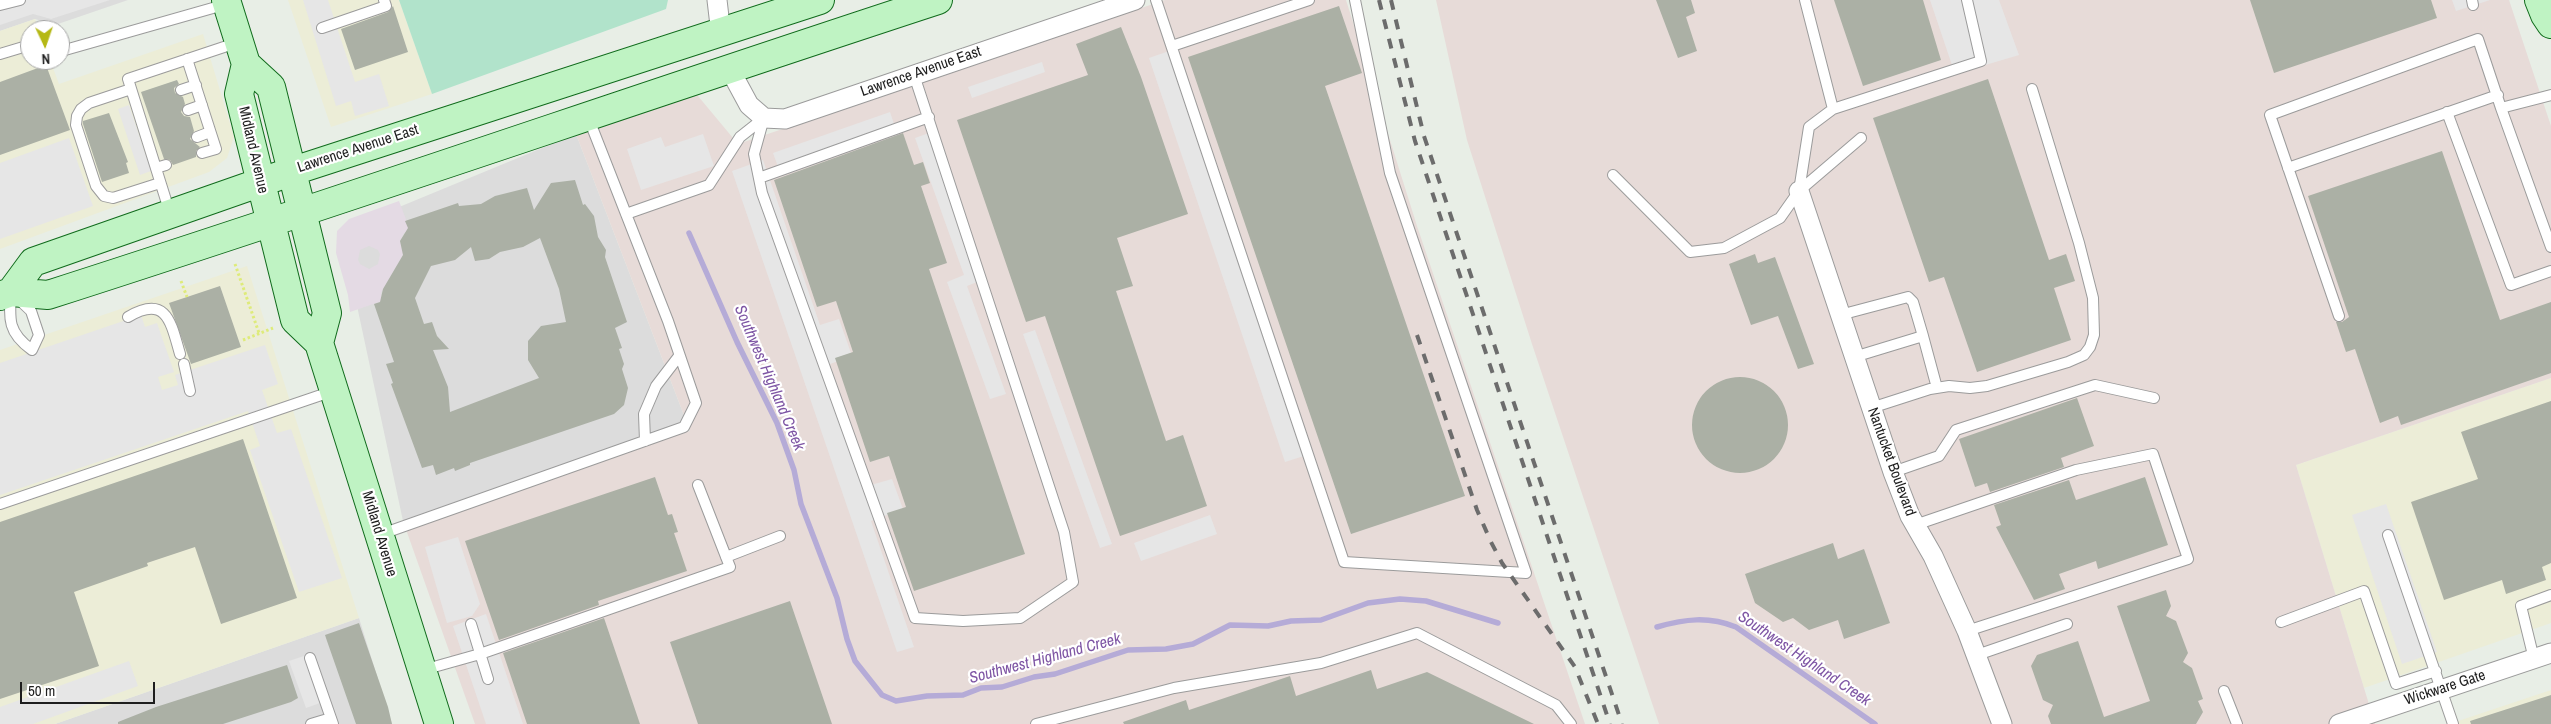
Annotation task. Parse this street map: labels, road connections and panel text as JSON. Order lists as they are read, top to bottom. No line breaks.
{"streets":{"main road":["Lawrence Avenue East","Midland Avenue"],"street":["Nantucket Boulevard","Wickware Gate"]},"crossings":[["Lawrence Avenue East","Midland Avenue"]],"water":["Southwest Highland Creek"],"scale_bar":"50 m","north":"bottom"}
